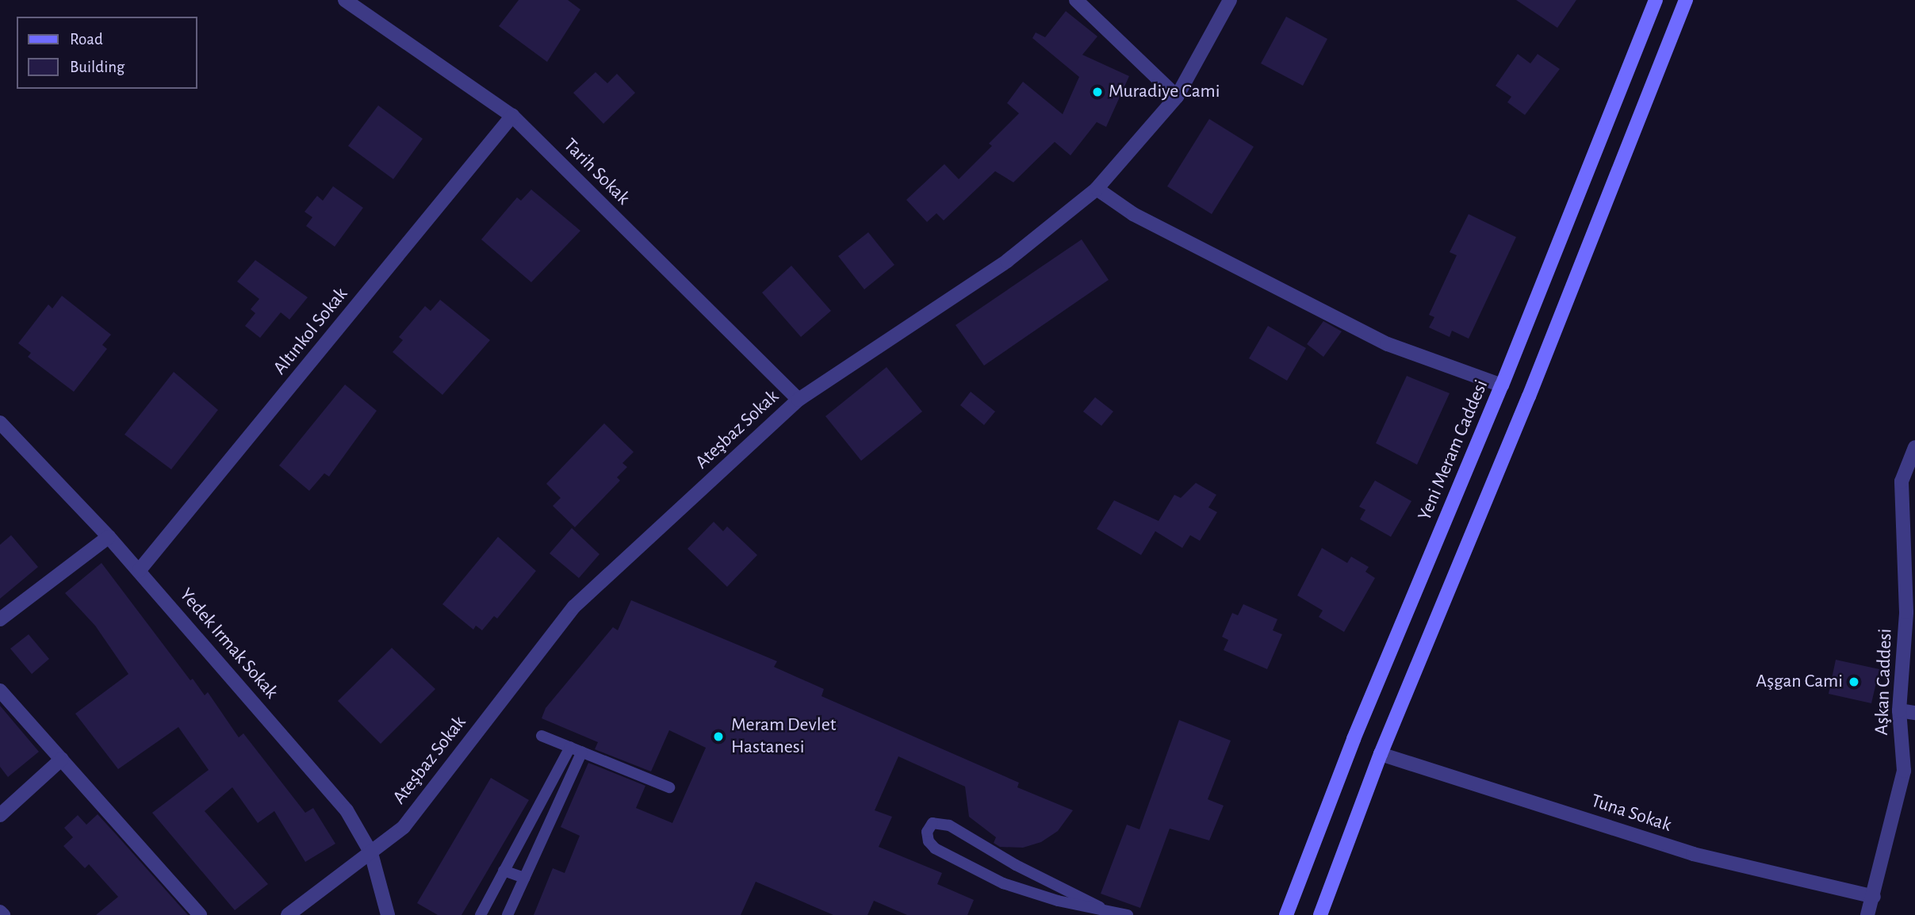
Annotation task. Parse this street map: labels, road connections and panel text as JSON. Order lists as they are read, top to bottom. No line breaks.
{"streets":{"main road":["Yeni Meram Caddesi"],"street":["Tarih Sokak","Altınkol Sokak","Ateşbaz Sokak","Yedek Irmak Sokak","Aşkan Caddesi","Tuna Sokak"]},"crossings":[["Tarih Sokak","Altınkol Sokak"],["Tarih Sokak","Ateşbaz Sokak"],["Altınkol Sokak","Yedek Irmak Sokak"],["Ateşbaz Sokak","Yedek Irmak Sokak"],["Aşkan Caddesi","Tuna Sokak"]],"places":["Muradiye Cami","Aşgan Cami","Meram Devlet Hastanesi"],"legend":["Road","Building"]}
